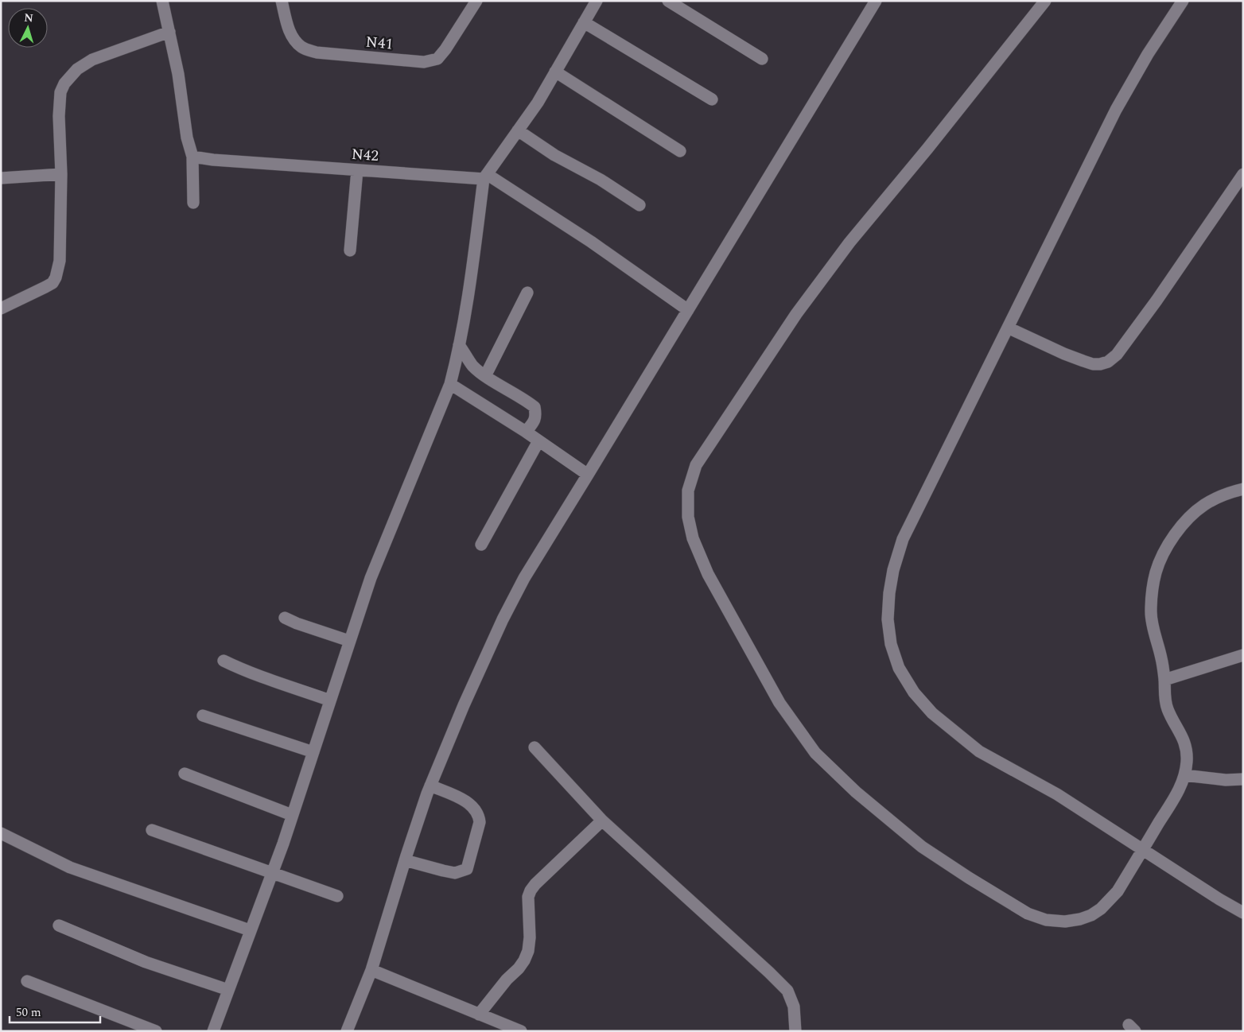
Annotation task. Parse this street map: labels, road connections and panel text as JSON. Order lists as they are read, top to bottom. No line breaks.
{"streets":{"street":["N41","N42"]},"scale_bar":"50 m","north":"top"}
